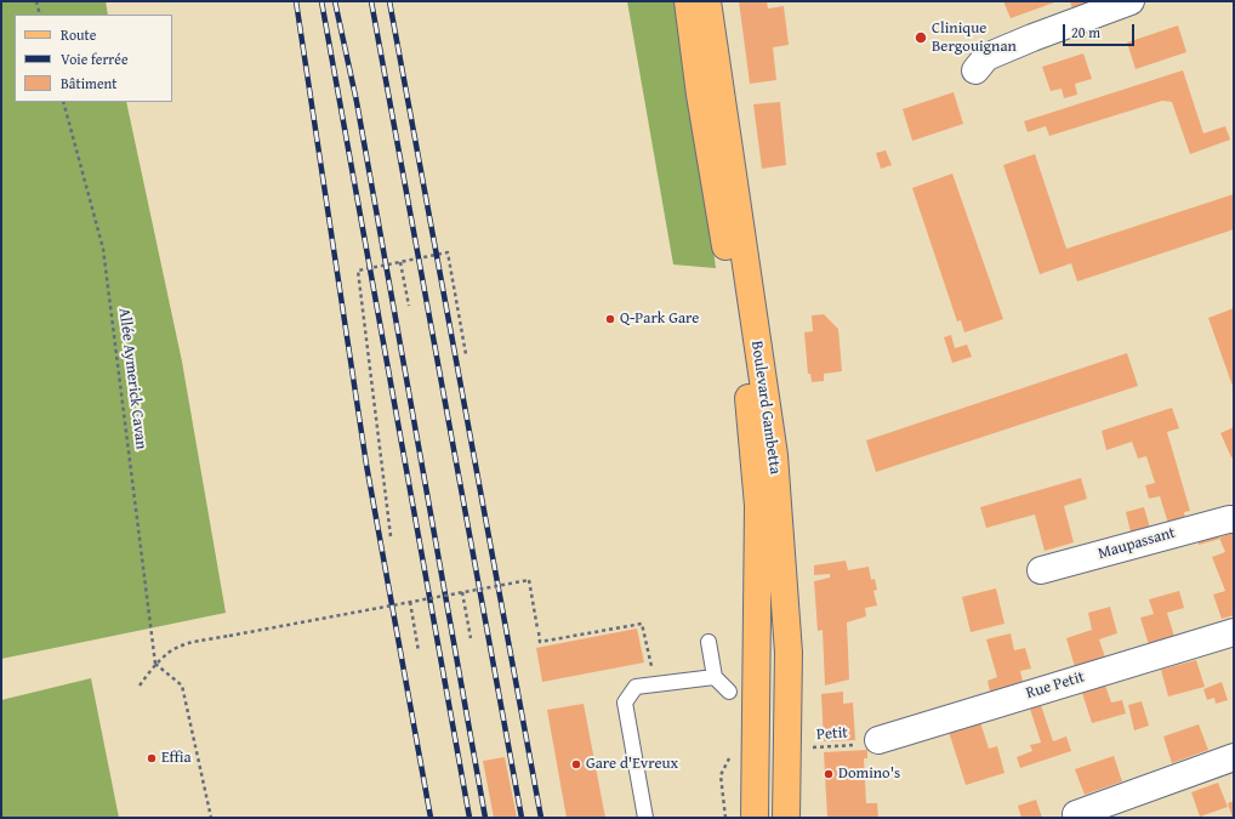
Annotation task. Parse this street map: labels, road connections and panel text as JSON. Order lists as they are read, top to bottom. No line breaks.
{"streets":{"main road":["Boulevard Gambetta"],"street":["Maupassant","Rue Petit"],"path":["Allée Aymerick Cavan","Petit"]},"crossings":[["Boulevard Gambetta","Petit"],["Rue Petit","Petit"]],"places":["Clinique Bergouignan","Q-Park Gare","Effia","Gare d'Evreux","Domino's"],"legend":["Route","Voie ferrée","Bâtiment"],"scale_bar":"20 m"}
